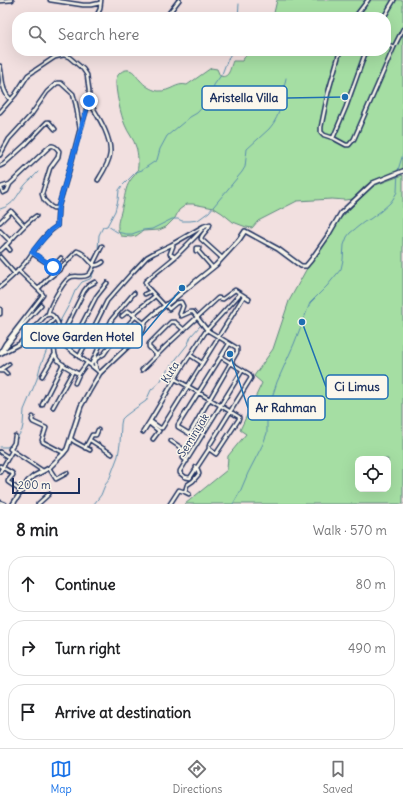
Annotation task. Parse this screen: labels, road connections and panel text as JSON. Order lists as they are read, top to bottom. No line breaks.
{"streets":{"street":["Kuta","Seminyak"]},"places":["Aristella Villa","Clove Garden Hotel","Ci Limus","Ar Rahman"],"scale_bar":"200 m","page":{"search":"Search here","scale":"200 m","heading":["8 min","Walk · 570 m"],"list":[["Continue","80 m"],["Turn right","490 m"],"Arrive at destination"],"nav":["Map","Directions","Saved"]}}
